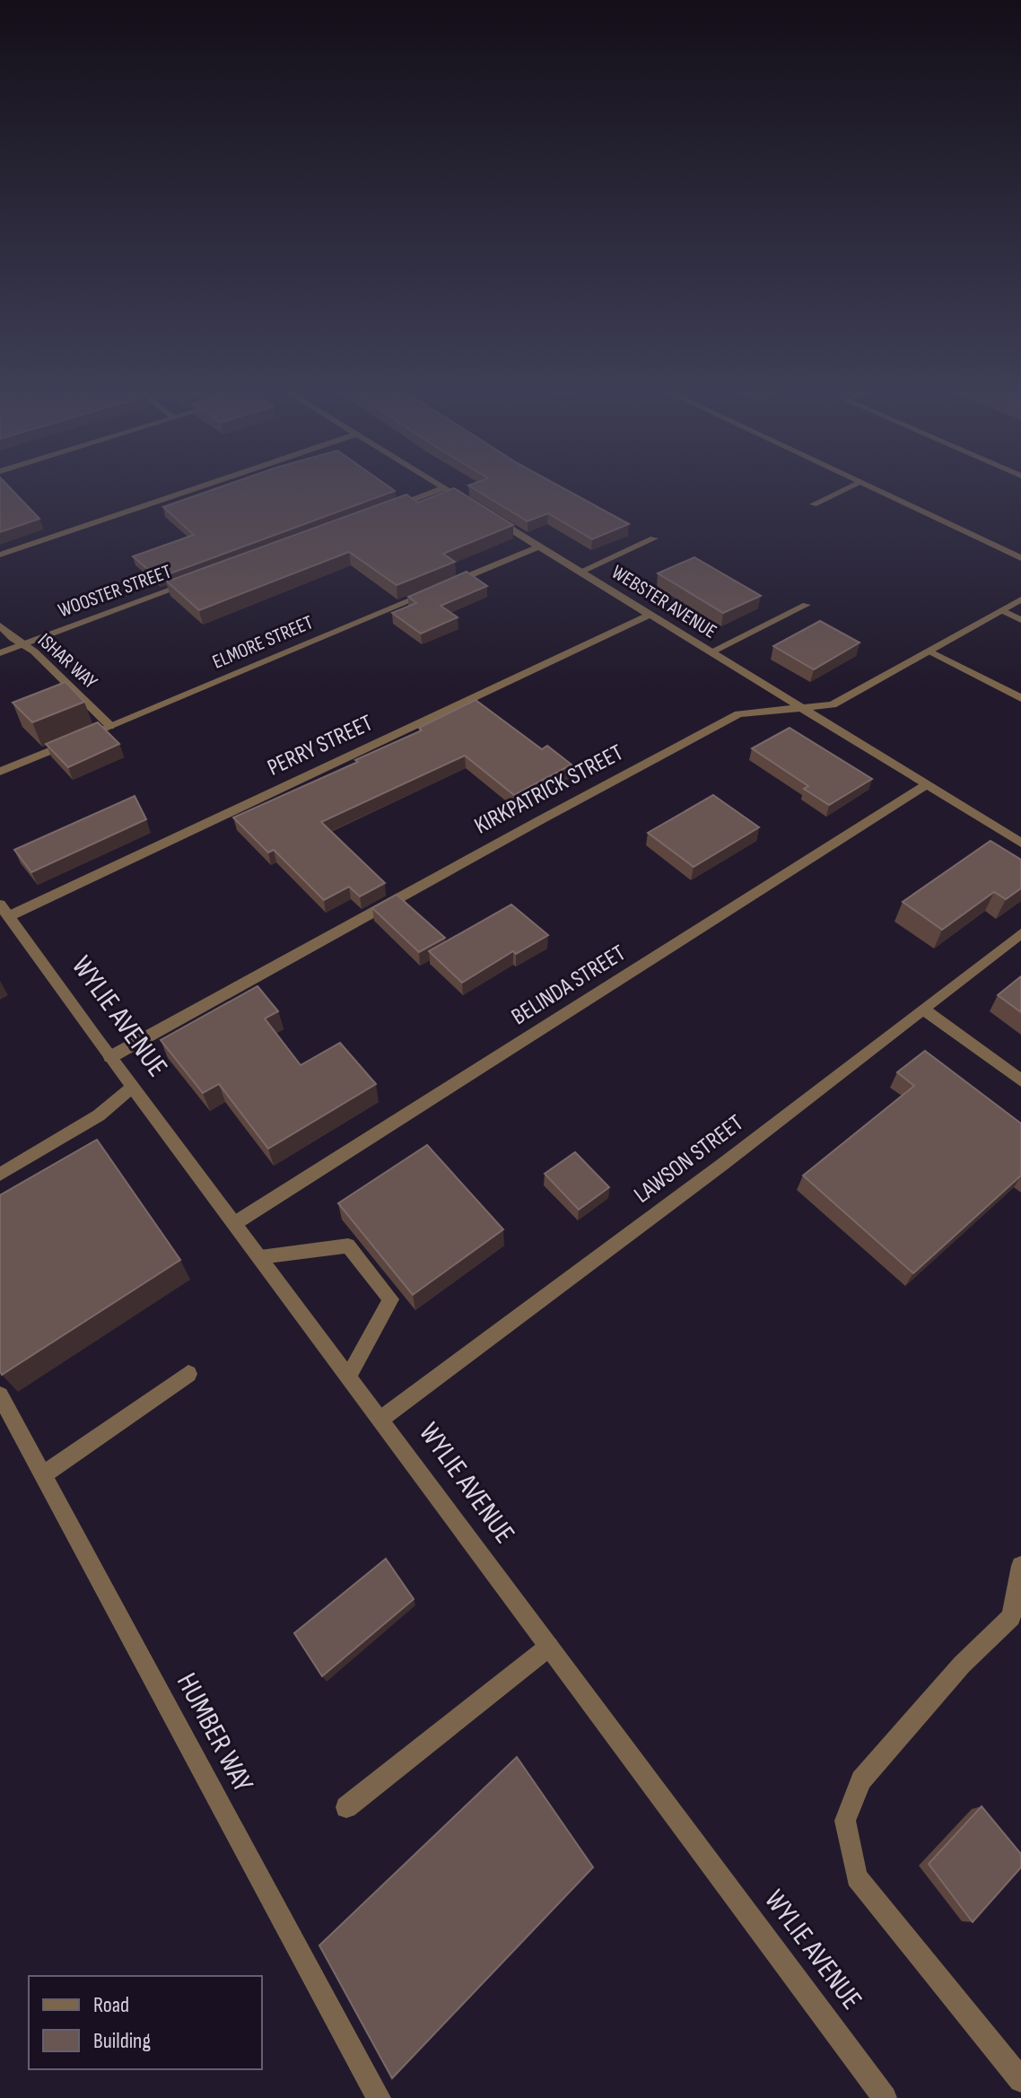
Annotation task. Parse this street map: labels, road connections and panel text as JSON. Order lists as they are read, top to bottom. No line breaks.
{"streets":{"street":["WOOSTER STREET","WEBSTER AVENUE","ELMORE STREET","ISHAR WAY","PERRY STREET","KIRKPATRICK STREET","BELINDA STREET","WYLIE AVENUE","LAWSON STREET","HUMBER WAY"]},"crossings":[["WOOSTER STREET","ISHAR WAY"],["WEBSTER AVENUE","PERRY STREET"],["WEBSTER AVENUE","KIRKPATRICK STREET"],["WEBSTER AVENUE","BELINDA STREET"],["ELMORE STREET","ISHAR WAY"],["PERRY STREET","WYLIE AVENUE"],["KIRKPATRICK STREET","WYLIE AVENUE"],["BELINDA STREET","WYLIE AVENUE"],["WYLIE AVENUE","LAWSON STREET"]],"legend":["Road","Building"]}
